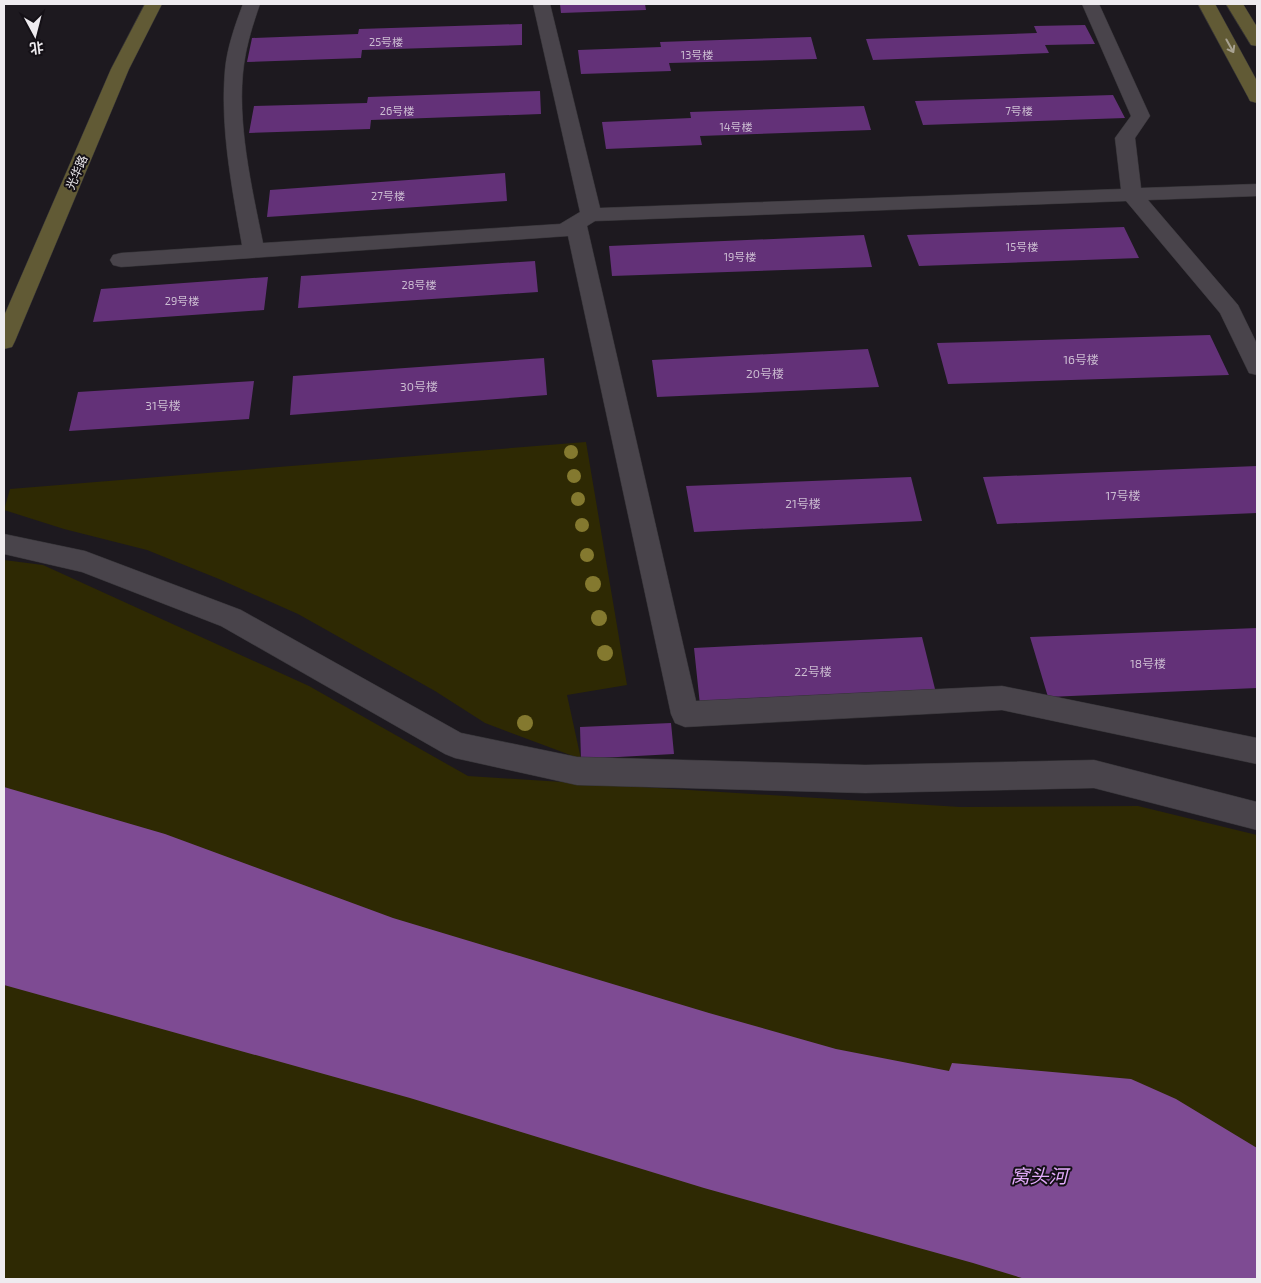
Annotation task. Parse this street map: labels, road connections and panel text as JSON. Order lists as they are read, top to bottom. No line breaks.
{"streets":{"street":["光华路"]},"water":["窝头河"],"house_numbers":["25号楼","13号楼","26号楼","7号楼","14号楼","27号楼","15号楼","19号楼","28号楼","29号楼","16号楼","20号楼","30号楼","31号楼","17号楼","21号楼","18号楼","22号楼"],"north":"bottom"}
